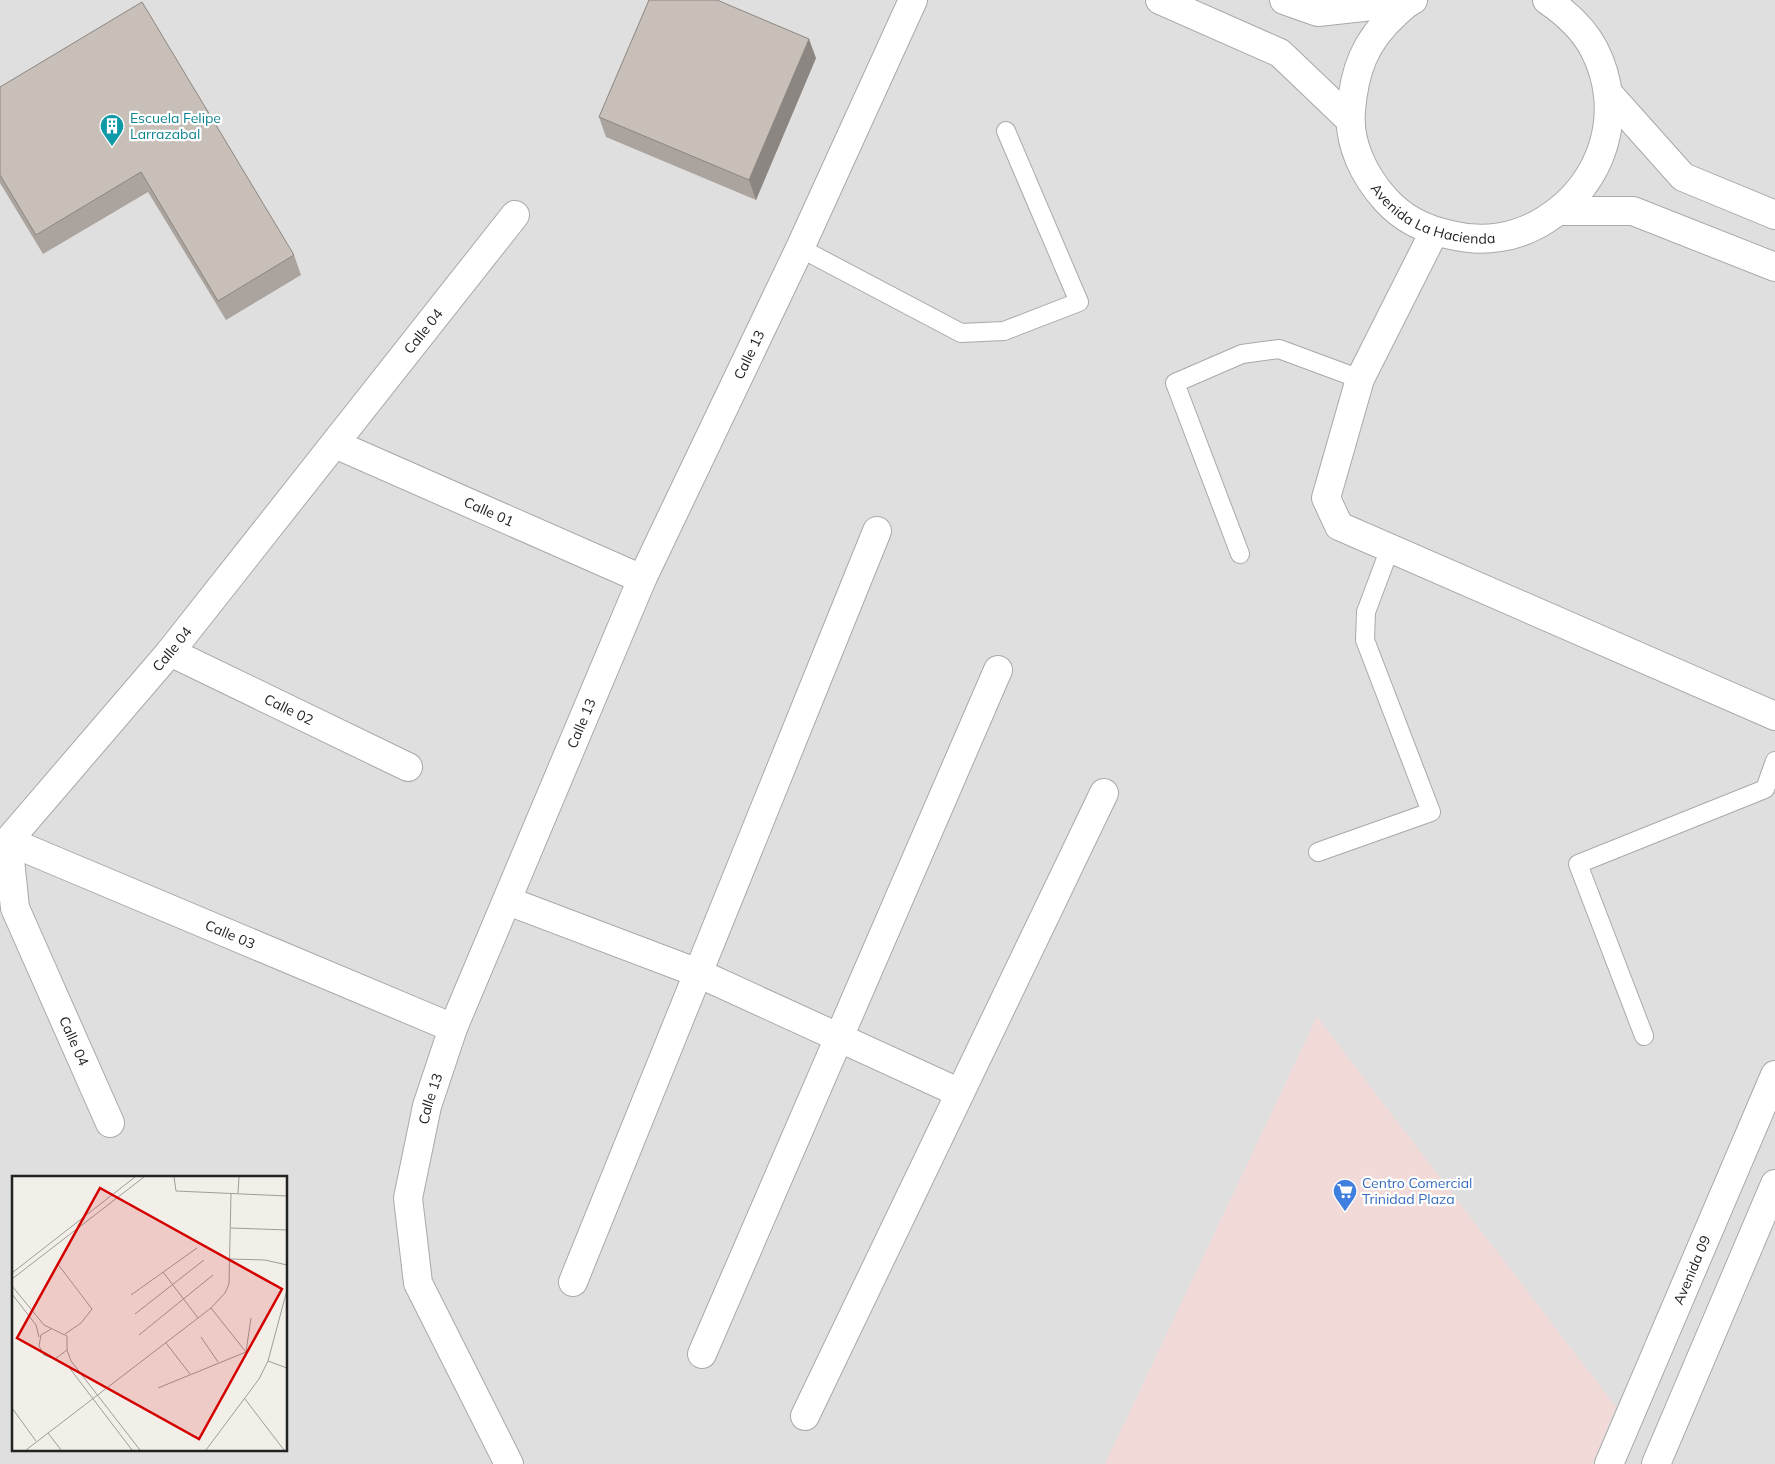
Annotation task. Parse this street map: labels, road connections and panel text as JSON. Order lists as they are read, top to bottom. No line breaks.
{"streets":{"street":["Avenida La Hacienda","Calle 04","Calle 13","Calle 01","Calle 02","Calle 03","Avenida 09"]},"crossings":[["Calle 04","Calle 01"],["Calle 04","Calle 02"],["Calle 04","Calle 03"],["Calle 13","Calle 01"],["Calle 13","Calle 03"]],"places":{"building":["Escuela Felipe Larrazabal"],"supermarket":["Centro Comercial Trinidad Plaza"]}}
